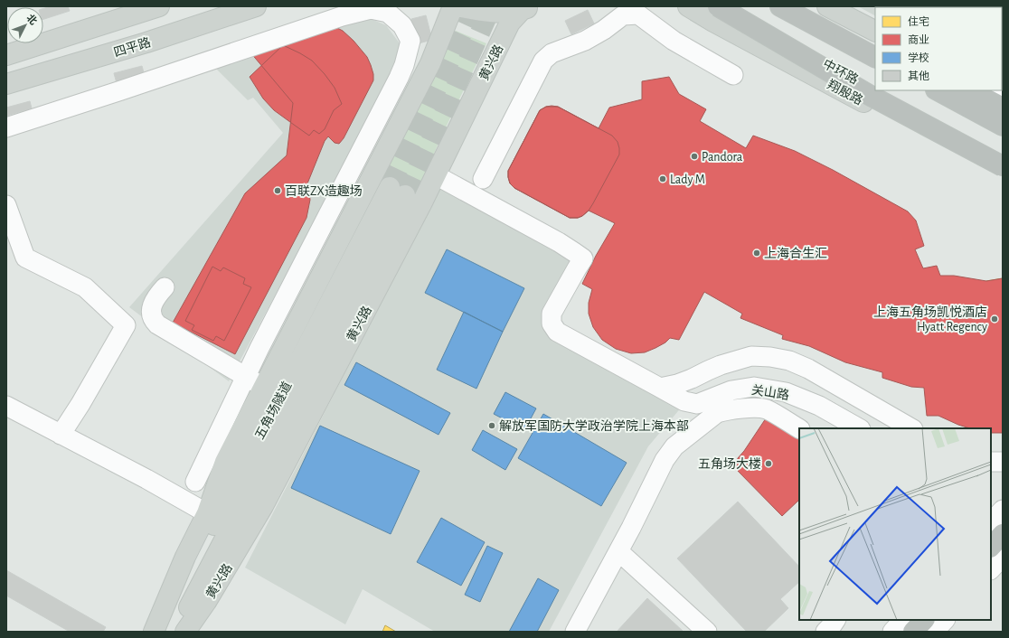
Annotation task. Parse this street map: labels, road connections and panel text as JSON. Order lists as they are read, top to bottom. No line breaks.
{"streets":{"highway":["中环路"],"main road":["四平路","黄兴路","翔殷路","五角场隧道"],"street":["关山路"]},"places":["Pandora","Lady M","百联ZX造趣场","上海合生汇","上海五角场凯悦酒店 Hyatt Regency","解放军国防大学政治学院上海本部","五角场大楼"],"legend":["住宅","商业","学校","其他"],"north":"top right"}
